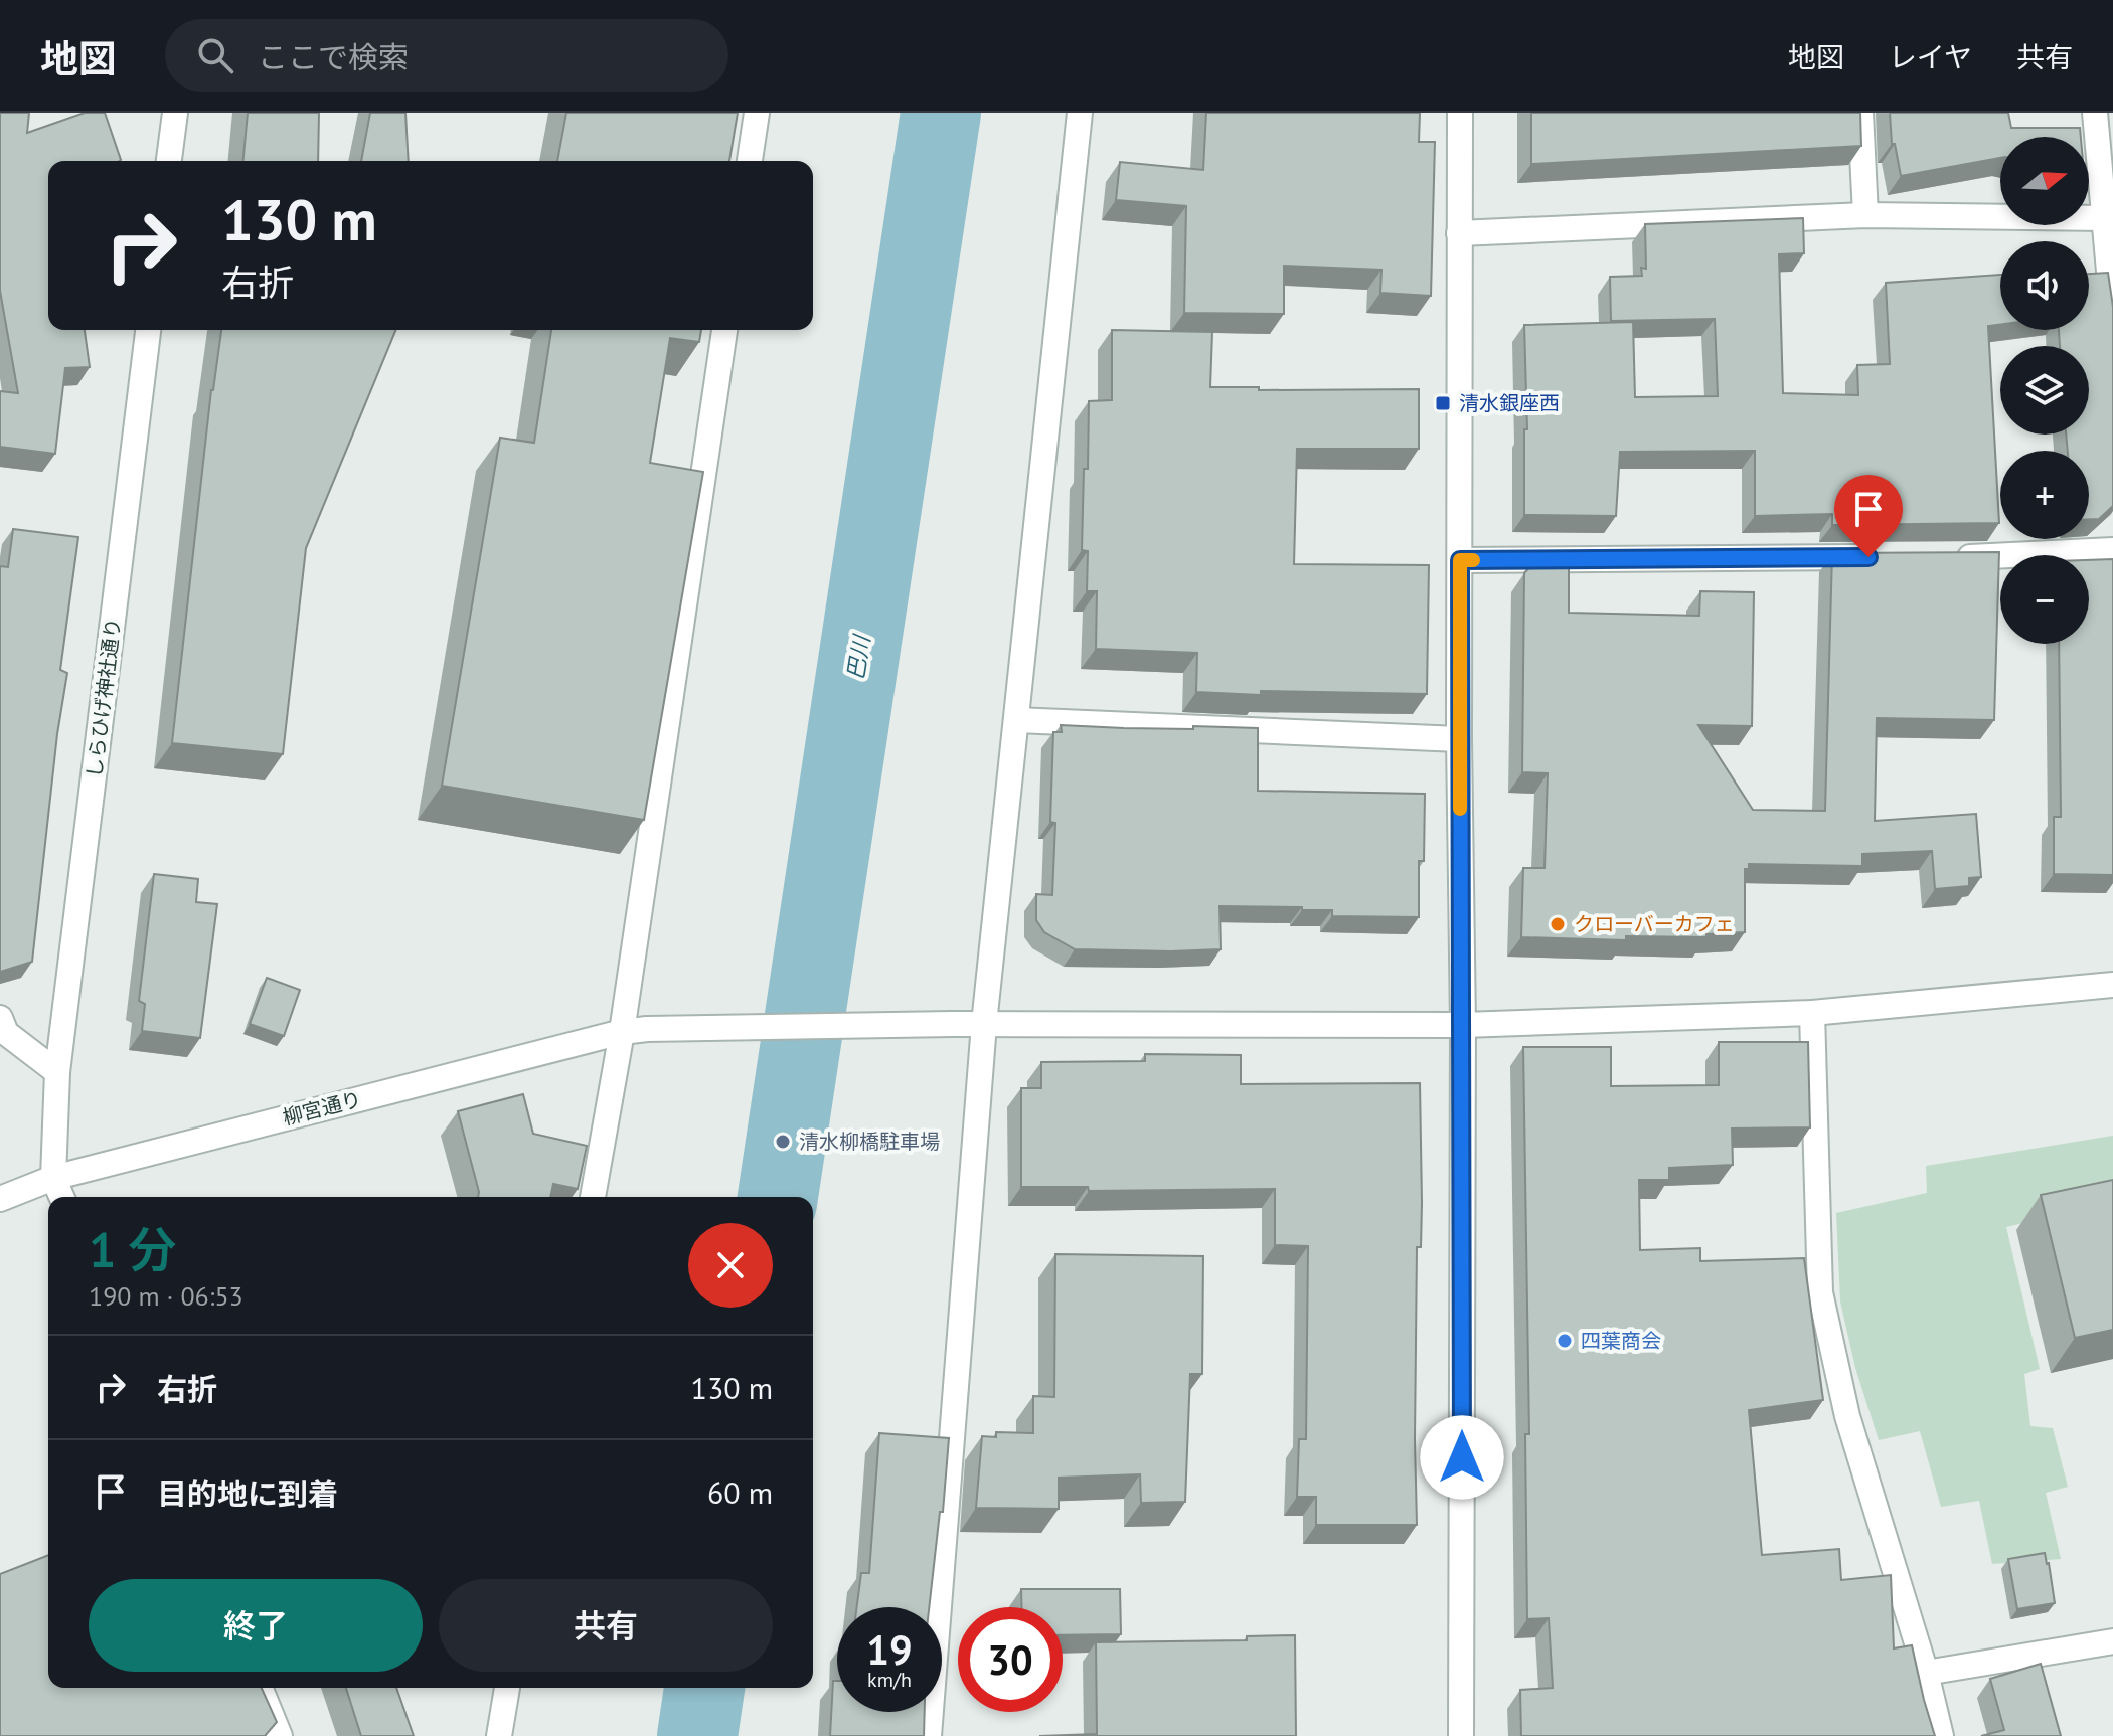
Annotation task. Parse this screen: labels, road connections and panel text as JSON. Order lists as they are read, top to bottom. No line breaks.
{"streets":{"street":["しらひげ神社通り","柳宮通り"]},"crossings":[["しらひげ神社通り","柳宮通り"]],"water":["巴川"],"places":{"transit":["清水銀座西"],"other":["クローバーカフェ","清水柳橋駐車場","四葉商会"]},"north":"right","page":{"header":"地図","search":"ここで検索","nav":["地図","レイヤ","共有"],"map_buttons":["+","−"],"turn":["130 m","右折"],"heading":["1 分","190 m · 06:53"],"list":[{"name":"右折","value":"130 m"},{"name":"目的地に到着","value":"60 m"}],"buttons":["終了","共有"],"speed":"19 km/h","limit":"30"}}
